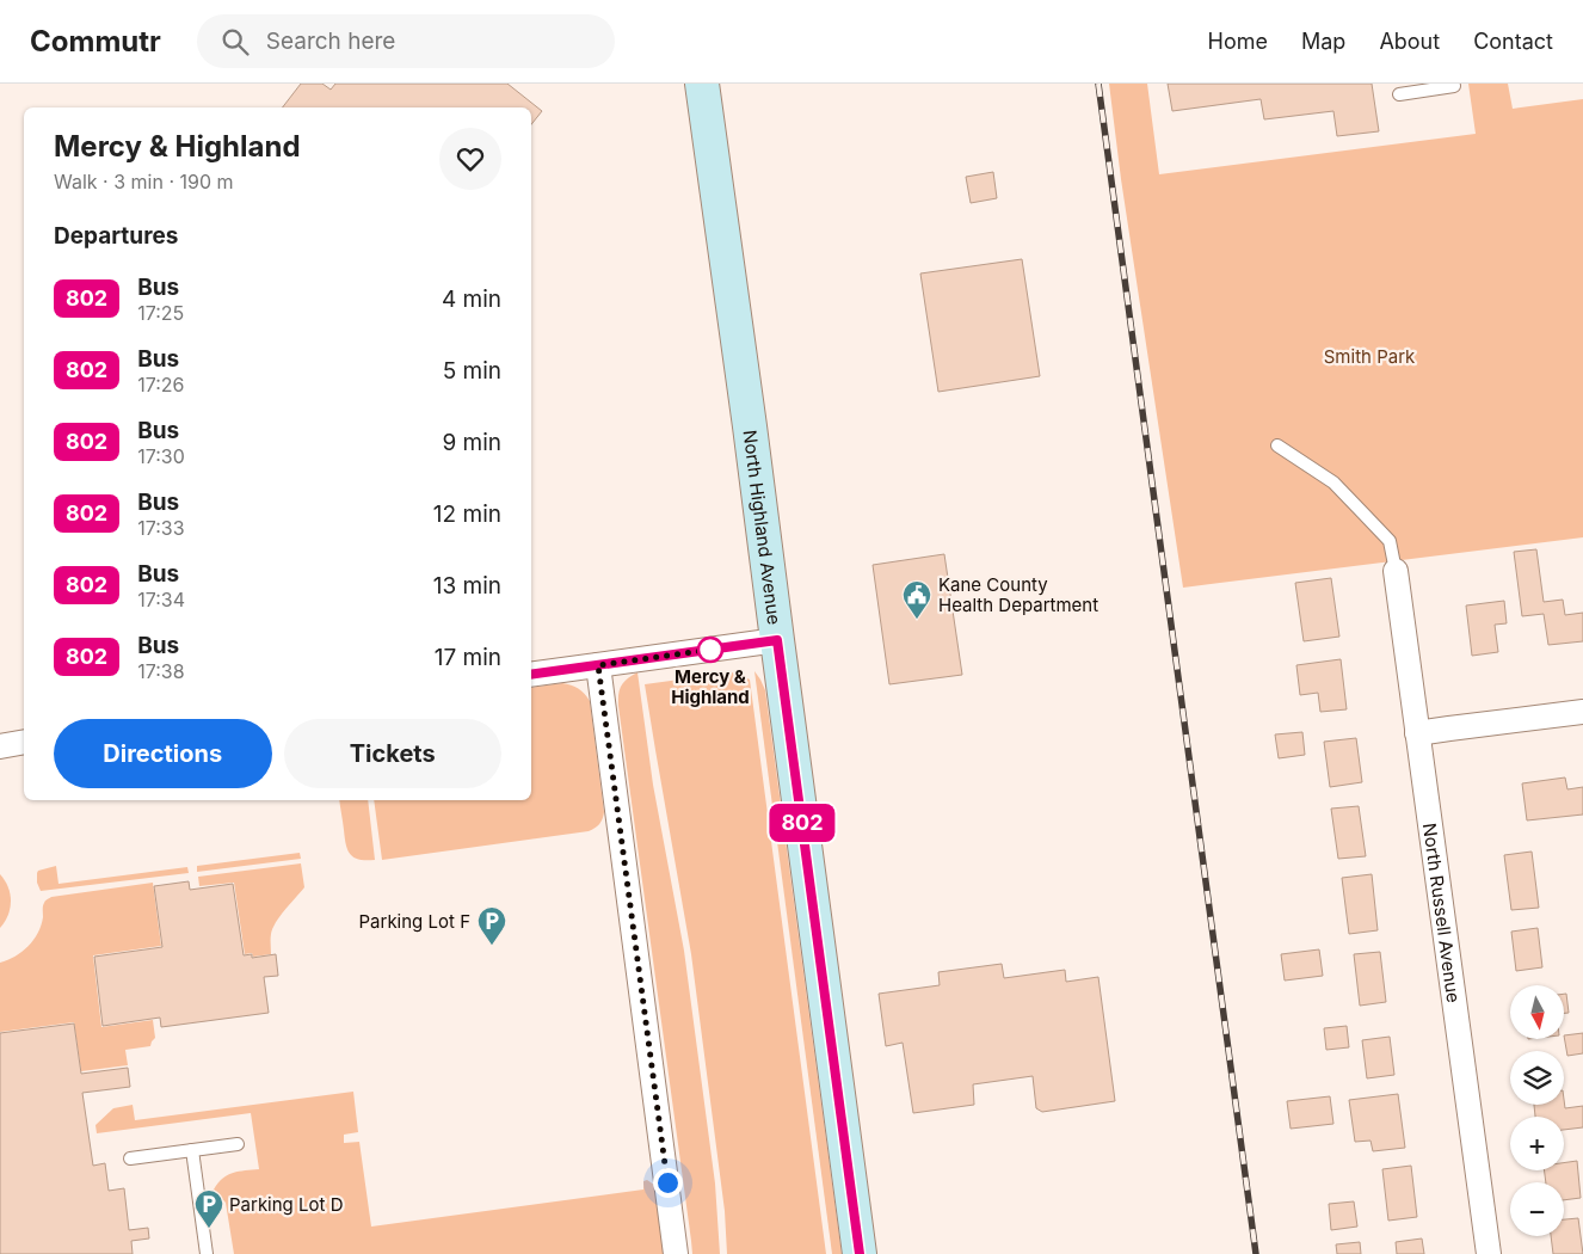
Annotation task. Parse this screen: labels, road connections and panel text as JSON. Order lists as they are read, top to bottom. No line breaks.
{"streets":{"street":["North Highland Avenue","North Russell Avenue"]},"parks":["Smith Park"],"places":{"public building":["Kane County Health Department"],"other":["Mercy & Highland"],"parking":["Parking Lot F","Parking Lot D"]},"lines":["bus line 802"],"north":"bottom","page":{"header":"Commutr","search":"Search here","nav":["Home","Map","About","Contact"],"on_map":"802","heading":[["Mercy & Highland","Walk · 3 min · 190 m"],"Departures"],"list":[{"mark":"802","name":"Bus","note":"17:25","value":"4 min"},{"mark":"802","name":"Bus","note":"17:26","value":"5 min"},{"mark":"802","name":"Bus","note":"17:30","value":"9 min"},{"mark":"802","name":"Bus","note":"17:33","value":"12 min"},{"mark":"802","name":"Bus","note":"17:34","value":"13 min"},{"mark":"802","name":"Bus","note":"17:38","value":"17 min"}],"buttons":["Directions","Tickets"],"map_buttons":["+","−"]}}
